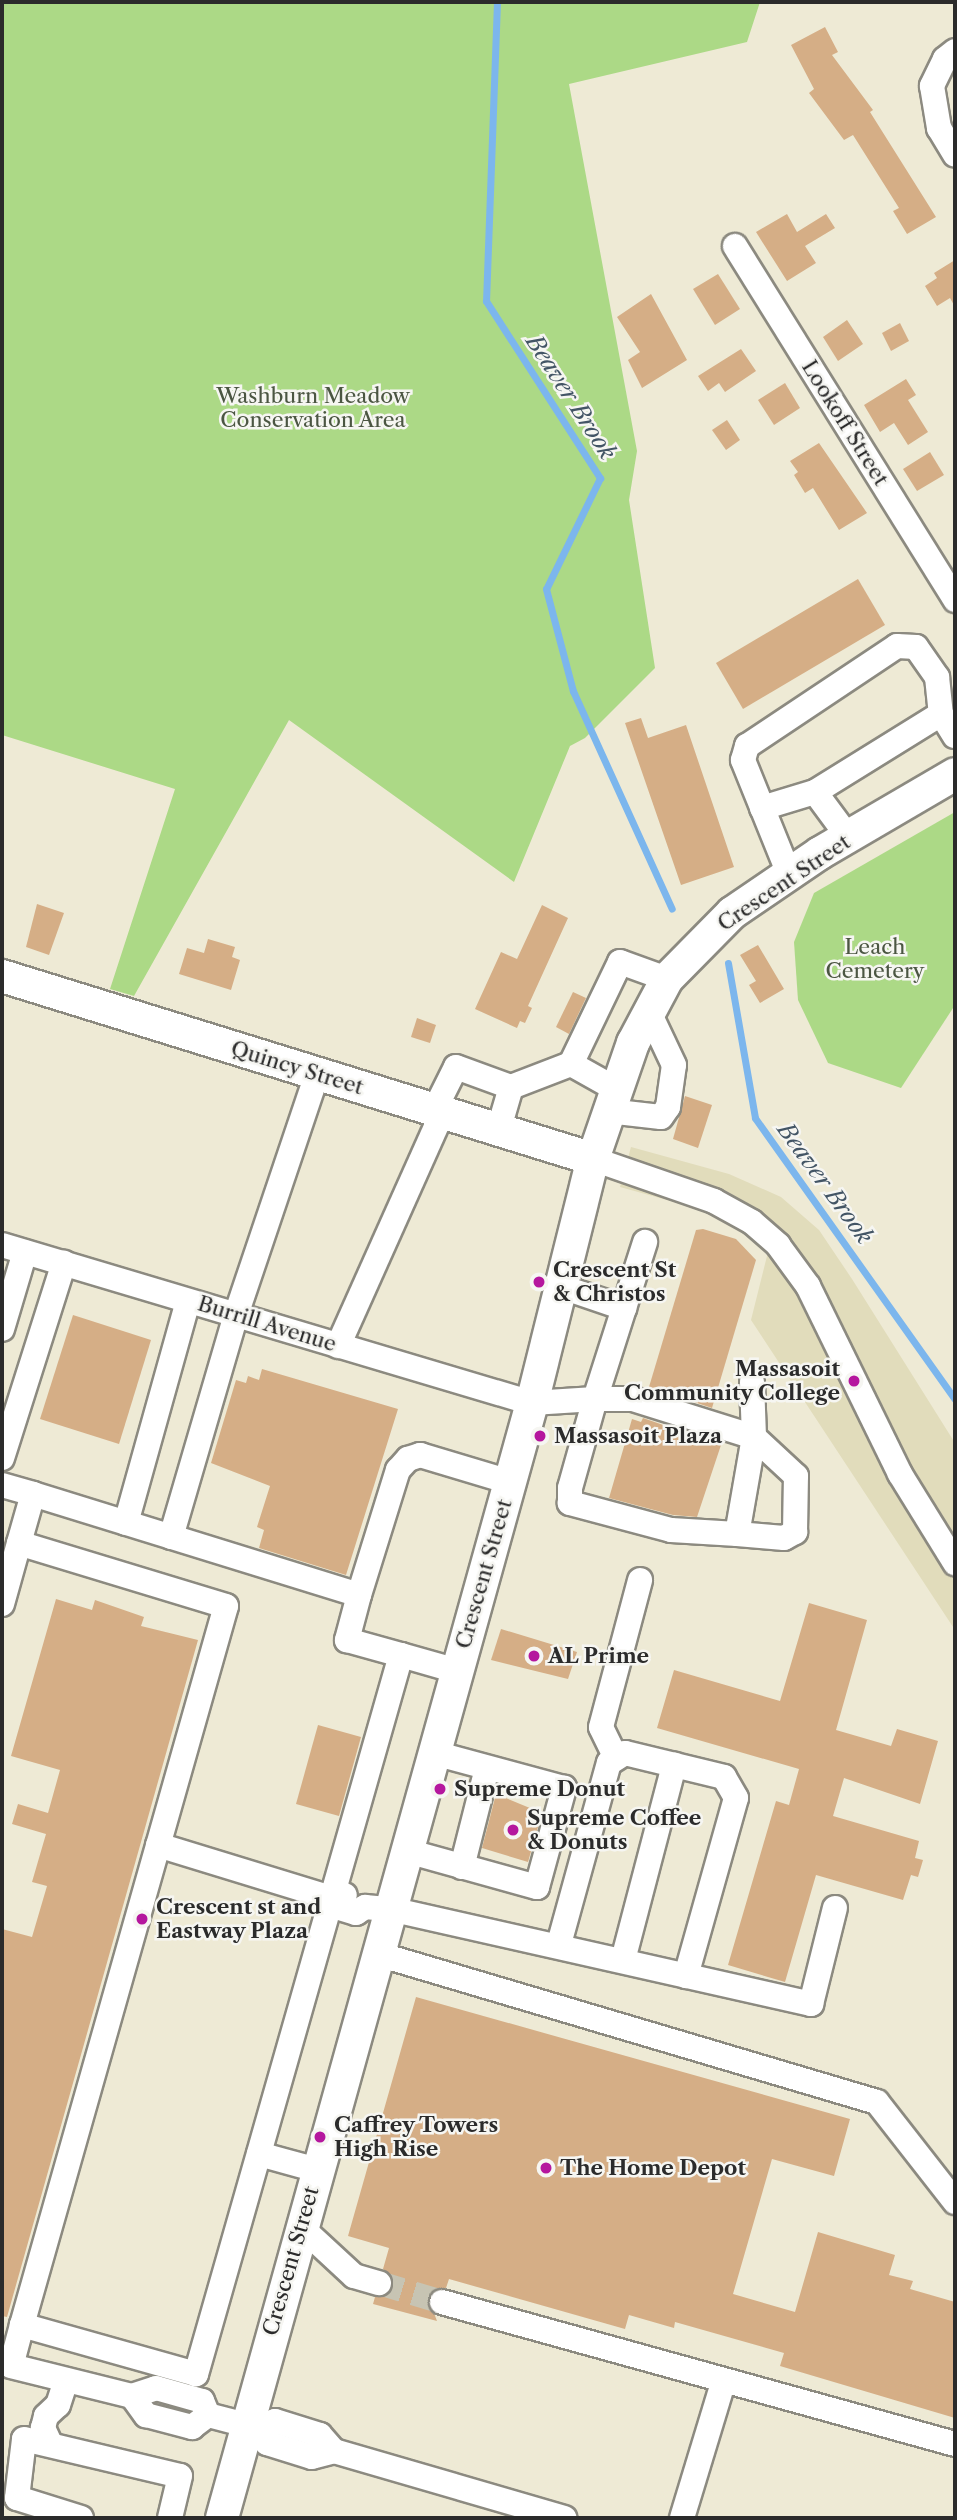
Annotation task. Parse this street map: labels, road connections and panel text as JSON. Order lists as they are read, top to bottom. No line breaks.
{"streets":{"main road":["Crescent Street","Quincy Street"],"street":["Lookoff Street","Burrill Avenue"]},"crossings":[["Crescent Street","Quincy Street"],["Crescent Street","Burrill Avenue"]],"water":["Beaver Brook"],"parks":["Washburn Meadow Conservation Area","Leach Cemetery"],"places":["Crescent St & Christos","Massasoit Community College","Massasoit Plaza","AL Prime","Supreme Donut","Supreme Coffee & Donuts","Crescent st and Eastway Plaza","Caffrey Towers High Rise","The Home Depot"]}
